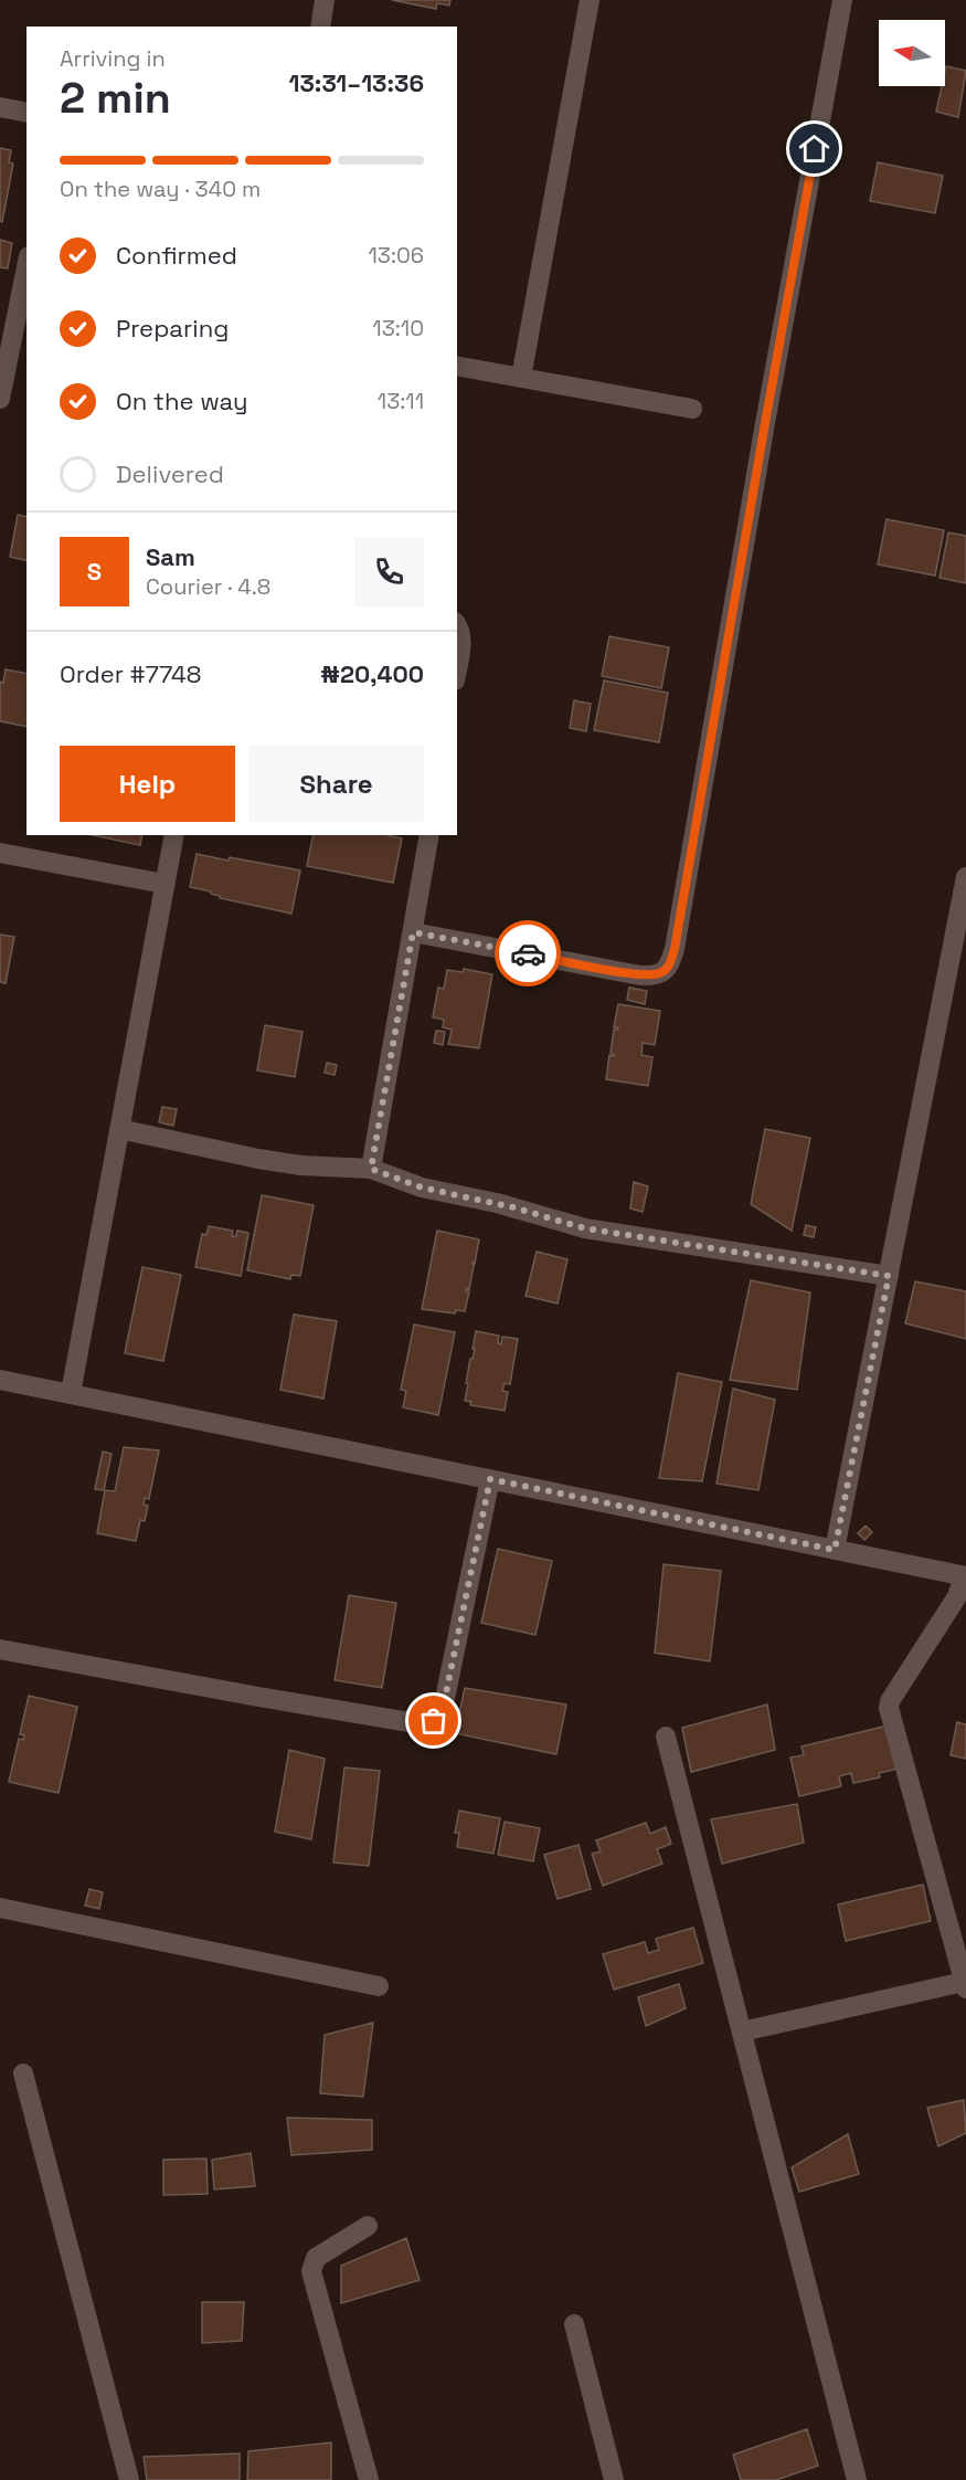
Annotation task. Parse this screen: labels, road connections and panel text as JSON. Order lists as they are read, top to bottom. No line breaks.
{"north":"left","page":{"heading":["2 min","Arriving in","13:31–13:36"],"panel":["Sam","Courier · 4.8","Order #7748","₦20,400"],"bar":"On the way · 340 m","list":[["Confirmed","13:06"],["Preparing","13:10"],["On the way","13:11"],"Delivered"],"round":"S","buttons":["Help","Share"]}}
